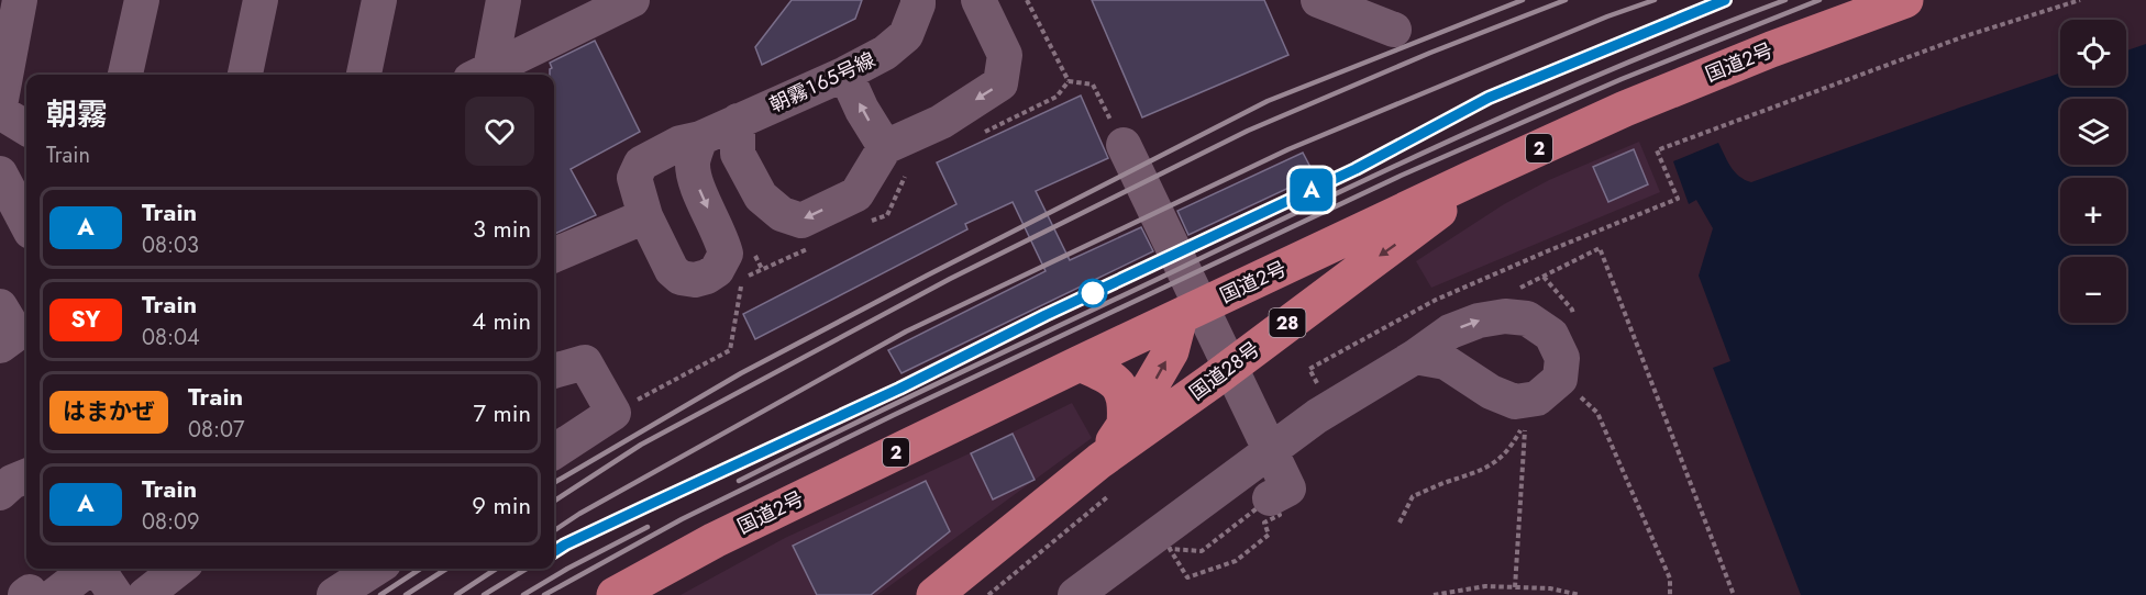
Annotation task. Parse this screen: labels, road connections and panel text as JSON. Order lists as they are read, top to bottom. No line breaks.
{"streets":{"highway":["国道2号","2","28","国道28号"],"street":["朝霧１６５号線"]},"crossings":[["国道2号","国道28号"]],"page":{"on_map":"A","map_buttons":["+","−"],"heading":["朝霧","Train"],"list":[{"mark":"A","name":"Train","note":"08:03","value":"3 min"},{"mark":"SY","name":"Train","note":"08:04","value":"4 min"},{"mark":"はまかぜ","name":"Train","note":"08:07","value":"7 min"},{"mark":"A","name":"Train","note":"08:09","value":"9 min"}]}}
